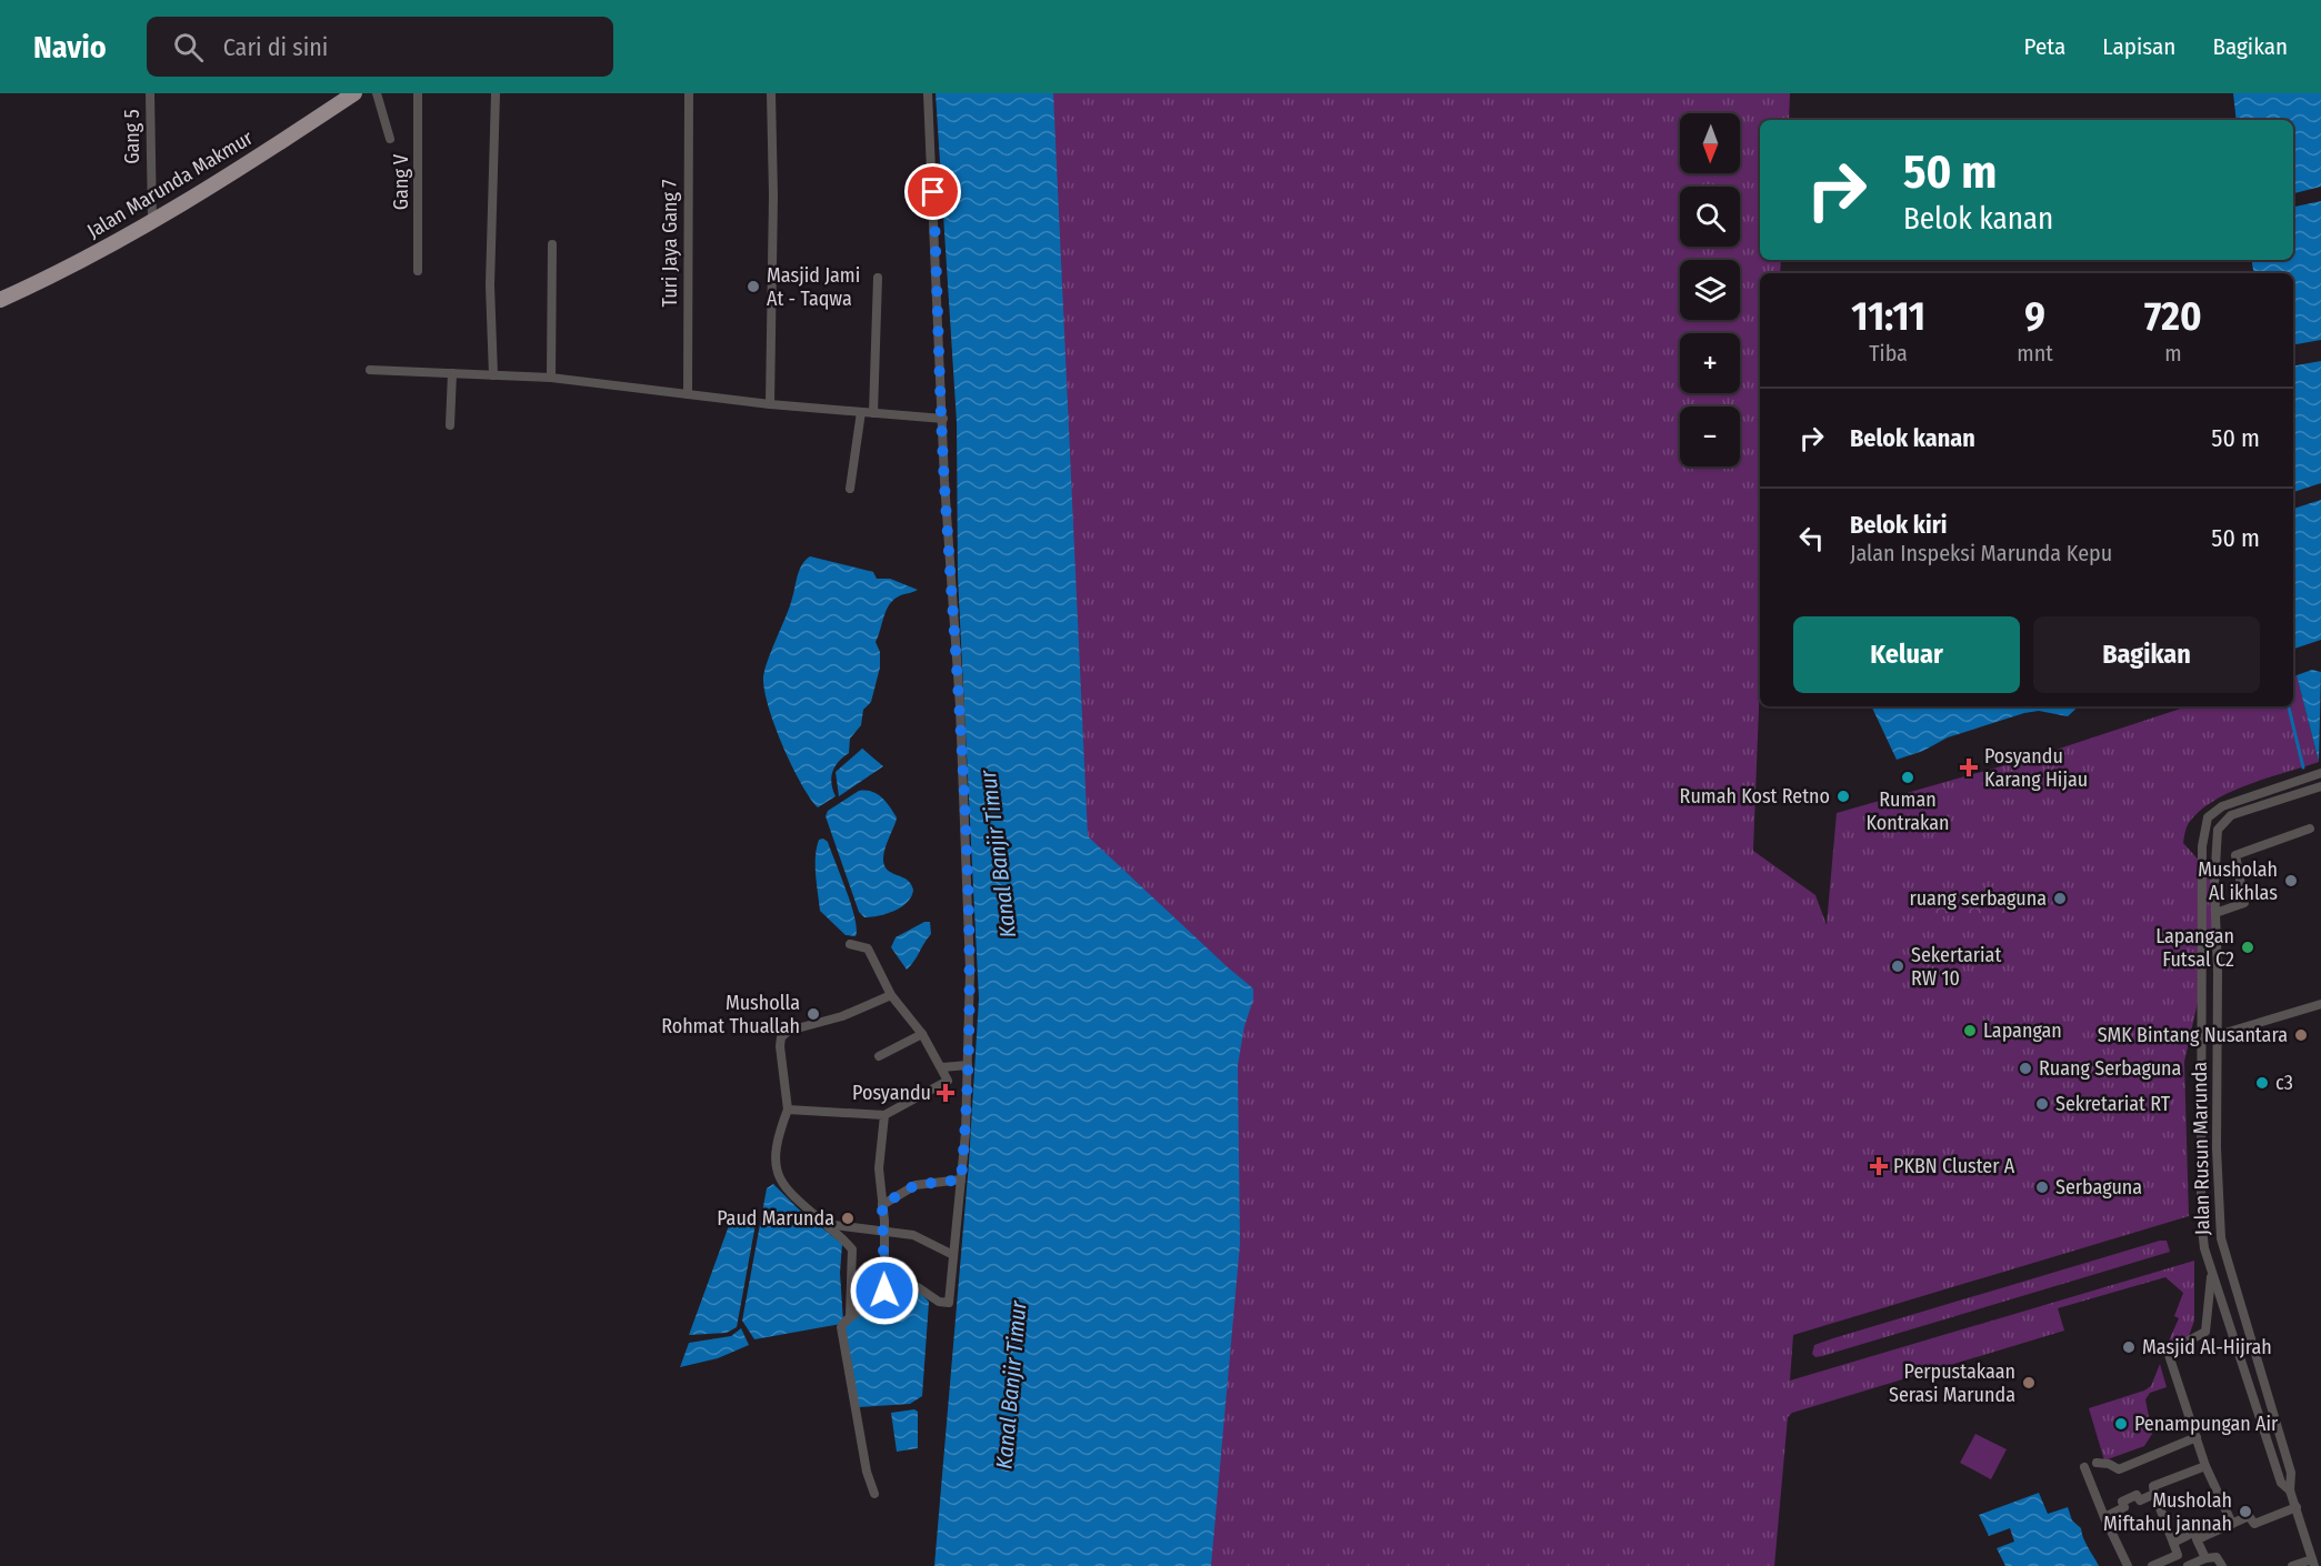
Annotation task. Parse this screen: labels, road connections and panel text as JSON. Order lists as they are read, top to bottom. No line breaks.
{"streets":{"main road":["Jalan Marunda Makmur"],"street":["Gang 5","Gang V","Turi Jaya Gang 7","Jalan Rusun Marunda"]},"crossings":[["Gang 5","Jalan Marunda Makmur"]],"water":["Kanal Banjir Timur"],"places":{"other":["Masjid Jami At - Taqwa","Ruman Kontrakan","Rumah Kost Retno","Musholah Al ikhlas","ruang serbaguna","Lapangan Futsal C2","Sekertariat RW 10","Musholla Rohmat Thuallah","Lapangan","SMK Bintang Nusantara","Ruang Serbaguna","c3","Sekretariat RT","Serbaguna","Paud Marunda","Masjid Al-Hijrah","Perpustakaan Serasi Marunda","Penampungan Air","Musholah Miftahul jannah"],"health":["Posyandu Karang Hijau","Posyandu","PKBN Cluster A"]},"north":"bottom","page":{"header":"Navio","search":"Cari di sini","nav":["Peta","Lapisan","Bagikan"],"map_buttons":["+","−"],"turn":["50 m","Belok kanan"],"eta":["11:11","Tiba","9","mnt","720","m"],"list":[{"name":"Belok kanan","value":"50 m"},{"name":"Belok kiri","note":"Jalan Inspeksi Marunda Kepu","value":"50 m"}],"buttons":["Keluar","Bagikan"]}}
